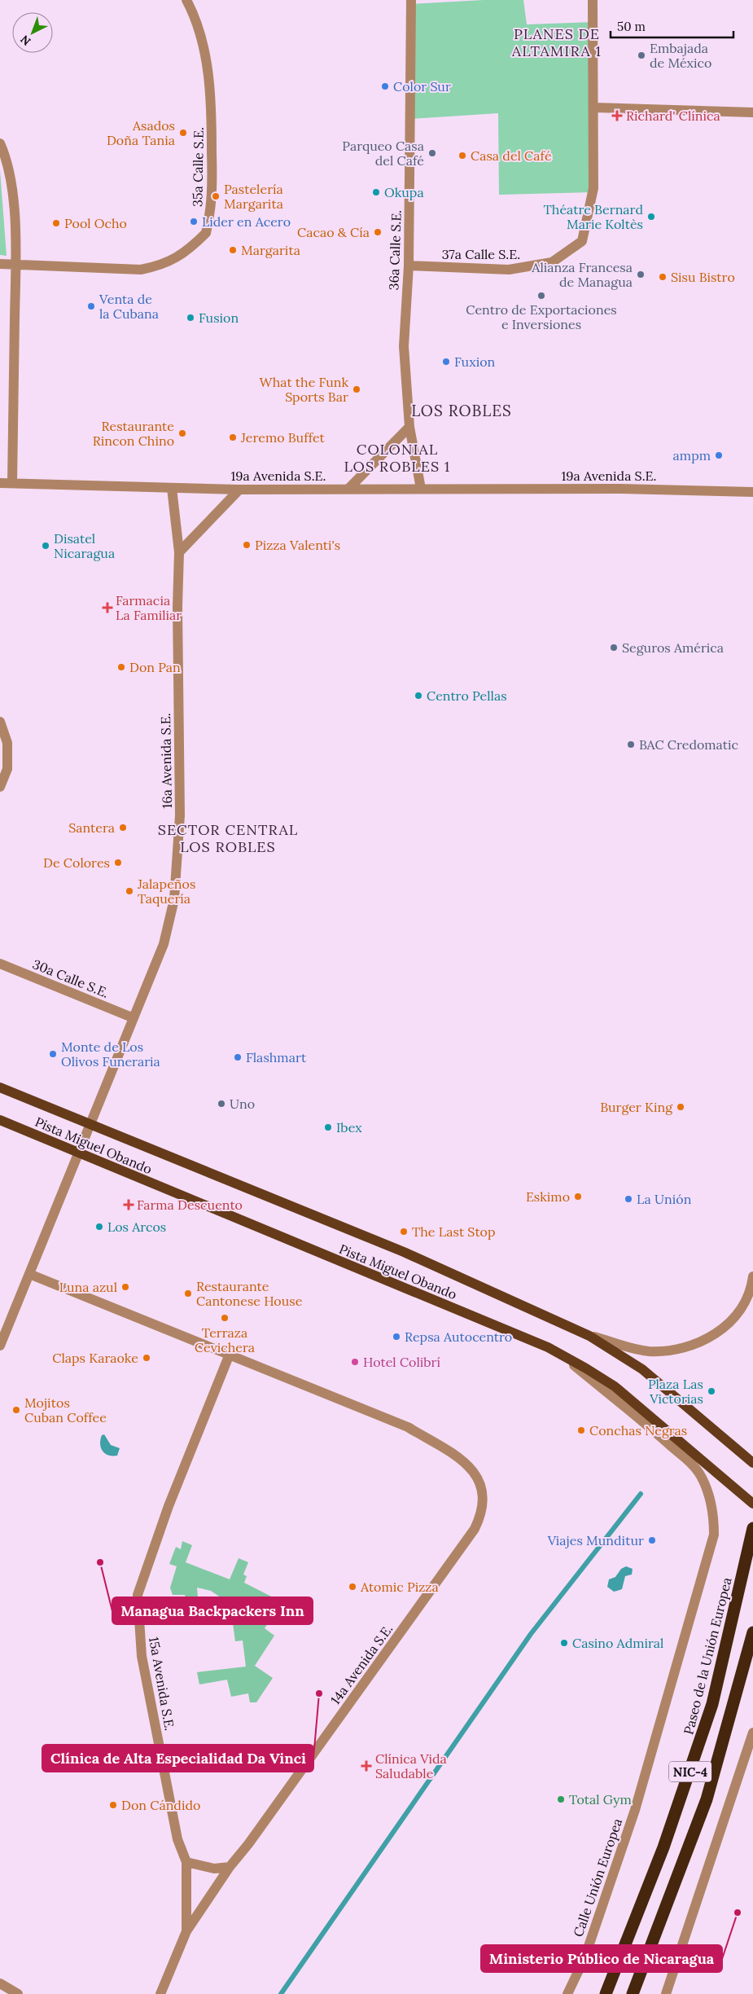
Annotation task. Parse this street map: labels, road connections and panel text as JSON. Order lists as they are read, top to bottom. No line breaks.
{"streets":{"highway":["Paseo de la Unión Europea","NIC-4"],"main road":["Pista Miguel Obando"],"street":["35a Calle S.E.","36a Calle S.E.","37a Calle S.E.","19a Avenida S.E.","16a Avenida S.E.","30a Calle S.E.","14a Avenida S.E.","15a Avenida S.E.","Calle Unión Europea"]},"crossings":[["36a Calle S.E.","37a Calle S.E."],["36a Calle S.E.","19a Avenida S.E."],["19a Avenida S.E.","16a Avenida S.E."],["16a Avenida S.E.","30a Calle S.E."],["16a Avenida S.E.","Pista Miguel Obando"],["Pista Miguel Obando","Calle Unión Europea"],["14a Avenida S.E.","15a Avenida S.E."]],"districts":["PLANES DE ALTAMIRA 1","LOS ROBLES","COLONIAL LOS ROBLES 1","SECTOR CENTRAL LOS ROBLES"],"places":{"other":["Embajada de México","Color Sur","Asados Doña Tania","Parqueo Casa del Café","Casa del Café","Okupa","Pastelería Margarita","Théatre Bernard Marie Koltès","Lider en Acero","Pool Ocho","Cacao & Cía","Margarita","Alianza Francesa de Managua","Sisu Bistro","Centro de Exportaciones e Inversiones","Venta de la Cubana","Fusion","Fuxion","What the Funk Sports Bar","Restaurante Rincon Chino","Jeremo Buffet","ampm","Pizza Valenti's","Disatel Nicaragua","Seguros América","Don Pan","Centro Pellas","BAC Credomatic","Santera","De Colores","Jalapeños Taquería","Monte de Los Olivos Funeraria","Flashmart","Uno","Burger King","Ibex","Eskimo","La Unión","Los Arcos","The Last Stop","Luna azul","Restaurante Cantonese House","Terraza Cevichera","Repsa Autocentro","Claps Karaoke","Hotel Colibrí","Plaza Las Victorias","Mojitos Cuban Coffee","Conchas Negras","Viajes Munditur","Managua Backpackers Inn","Atomic Pizza","Casino Admiral","Clínica de Alta Especialidad Da Vinci","Total Gym","Don Cándido","Ministerio Público de Nicaragua"],"health":["Richard' Clínica","Farmacia La Familiar","Farma Descuento","Clínica Vida Saludable"]},"scale_bar":"50 m","north":"bottom left"}
